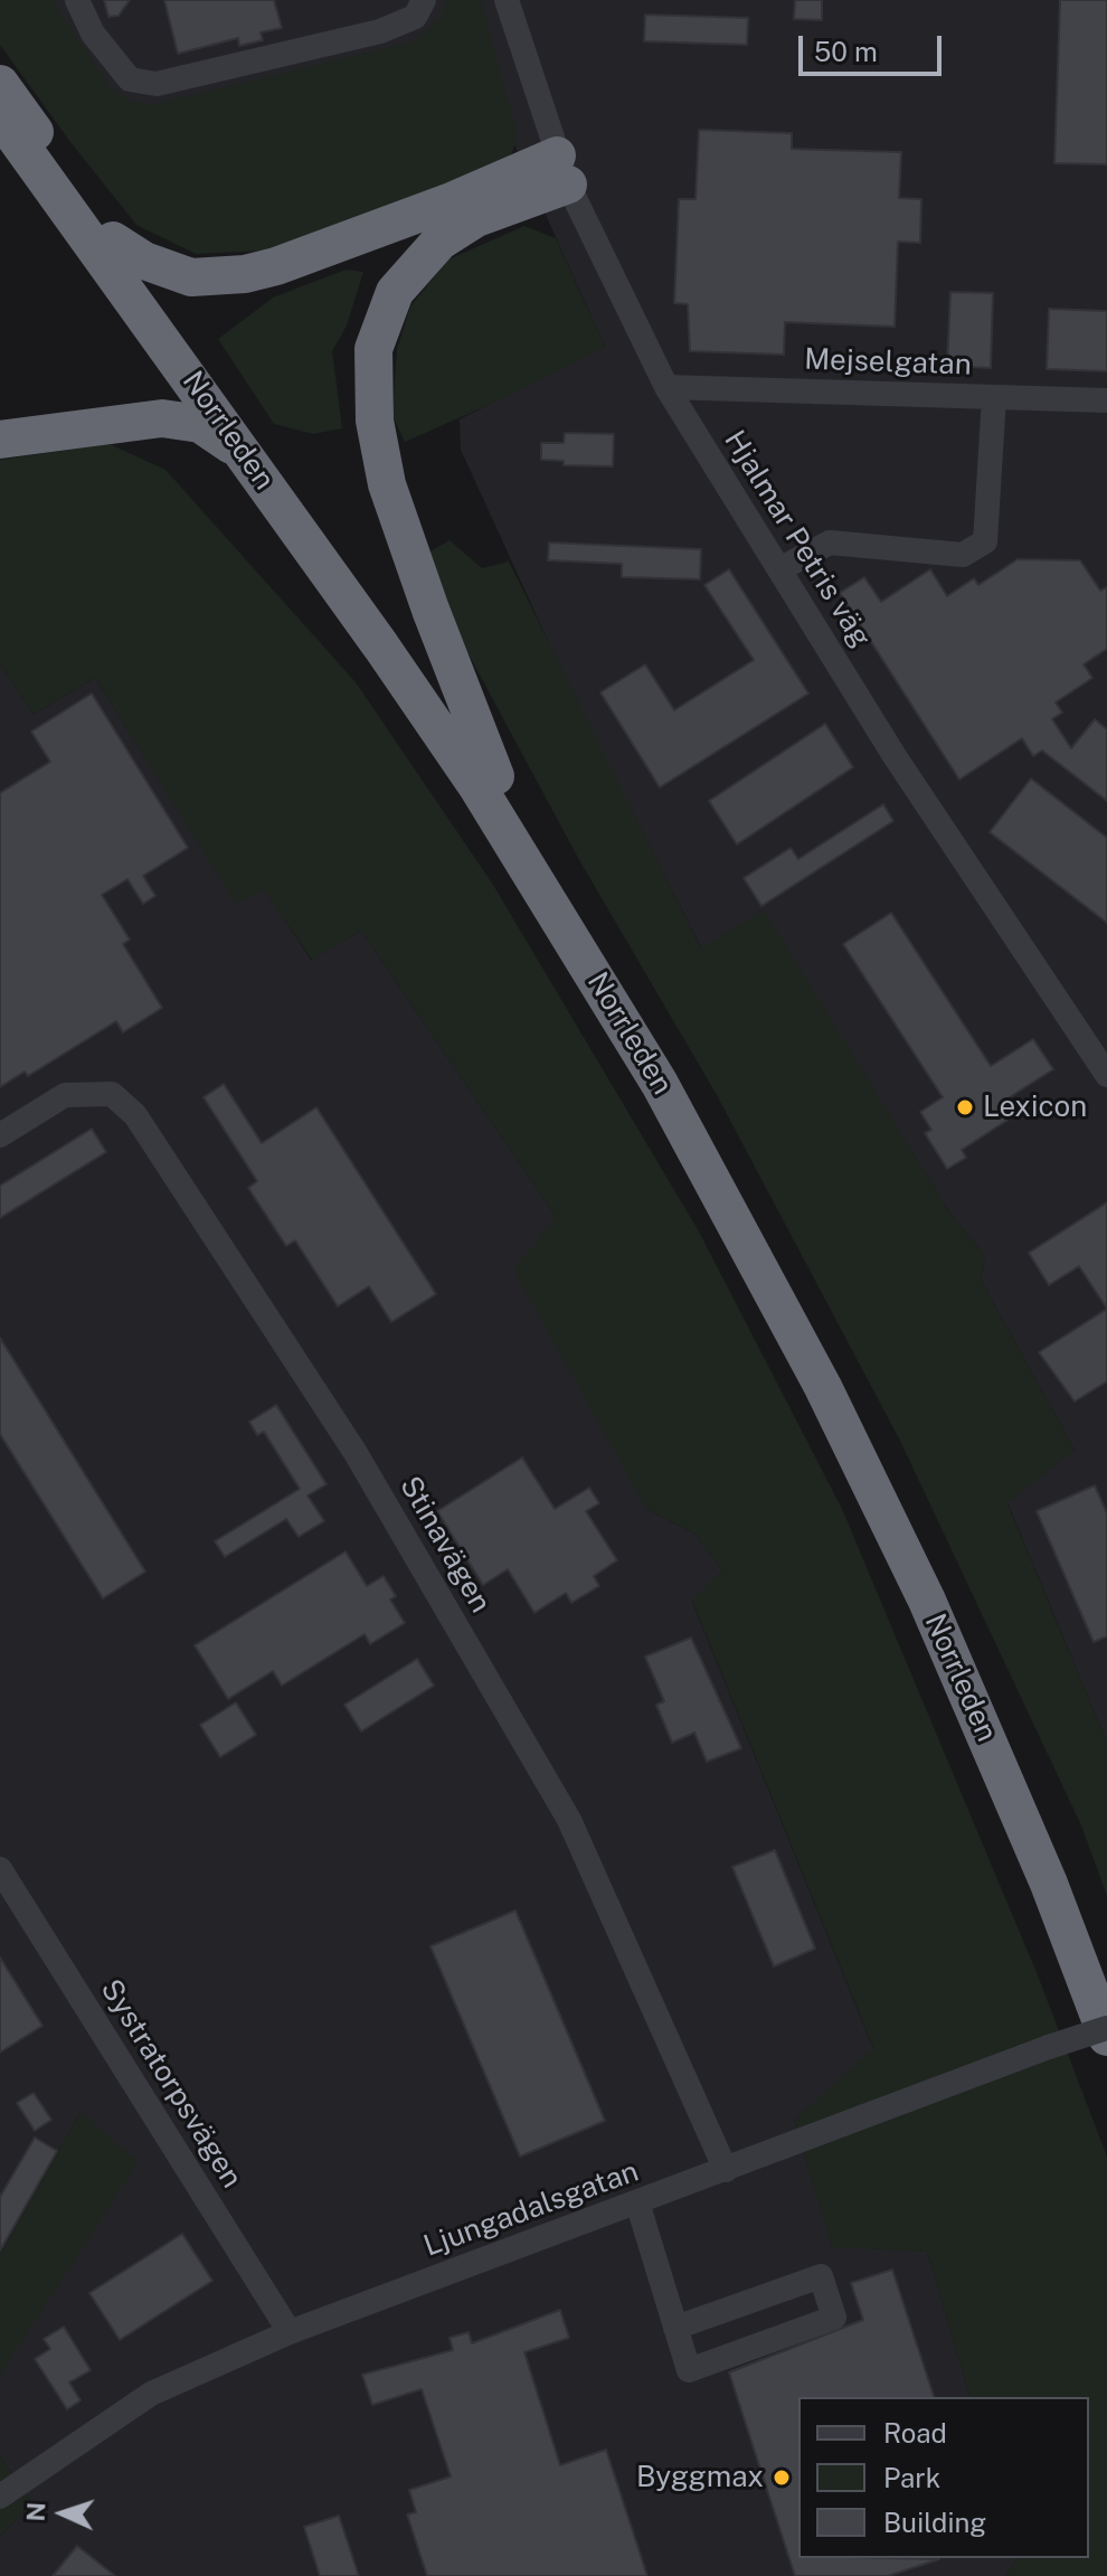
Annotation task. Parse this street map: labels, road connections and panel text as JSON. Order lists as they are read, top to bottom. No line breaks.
{"streets":{"highway":["Norrleden"],"street":["Mejselgatan","Hjalmar Petris väg","Stinavägen","Systratorpsvägen","Ljungadalsgatan"]},"crossings":[["Mejselgatan","Hjalmar Petris väg"],["Stinavägen","Ljungadalsgatan"],["Systratorpsvägen","Ljungadalsgatan"]],"places":["Lexicon","Byggmax"],"legend":["Road","Park","Building"],"scale_bar":"50 m","north":"left"}
